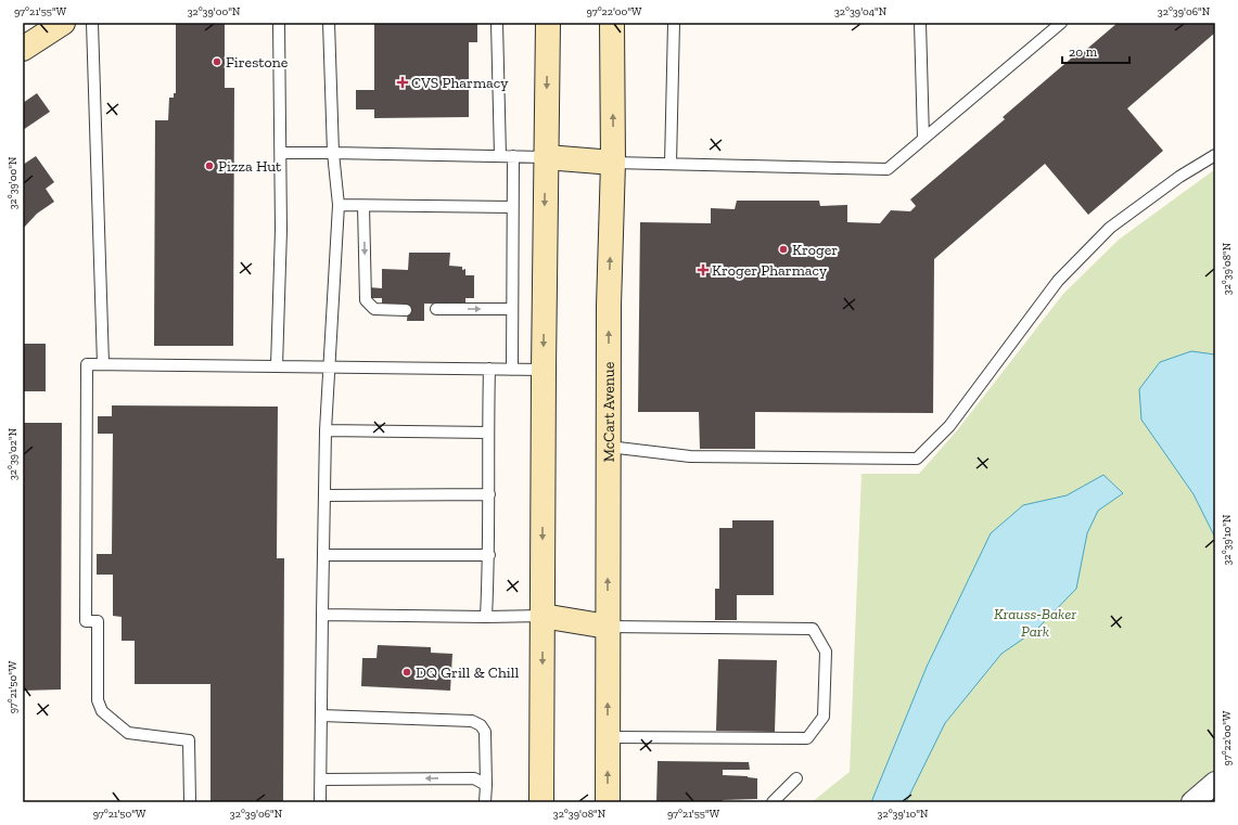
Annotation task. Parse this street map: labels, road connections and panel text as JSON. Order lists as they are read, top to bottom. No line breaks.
{"streets":{"main road":["McCart Avenue"]},"parks":["Krauss-Baker Park"],"places":{"other":["Firestone","Pizza Hut","Kroger","DQ Grill & Chill"],"health":["CVS Pharmacy","Kroger Pharmacy"]},"scale_bar":"20 m","coordinates":["97°21'55\"W","32°39'00\"N","97°22'00\"W","32°39'04\"N","32°39'06\"N","32°39'08\"N","32°39'02\"N","32°39'10\"N","97°21'50\"W"]}
